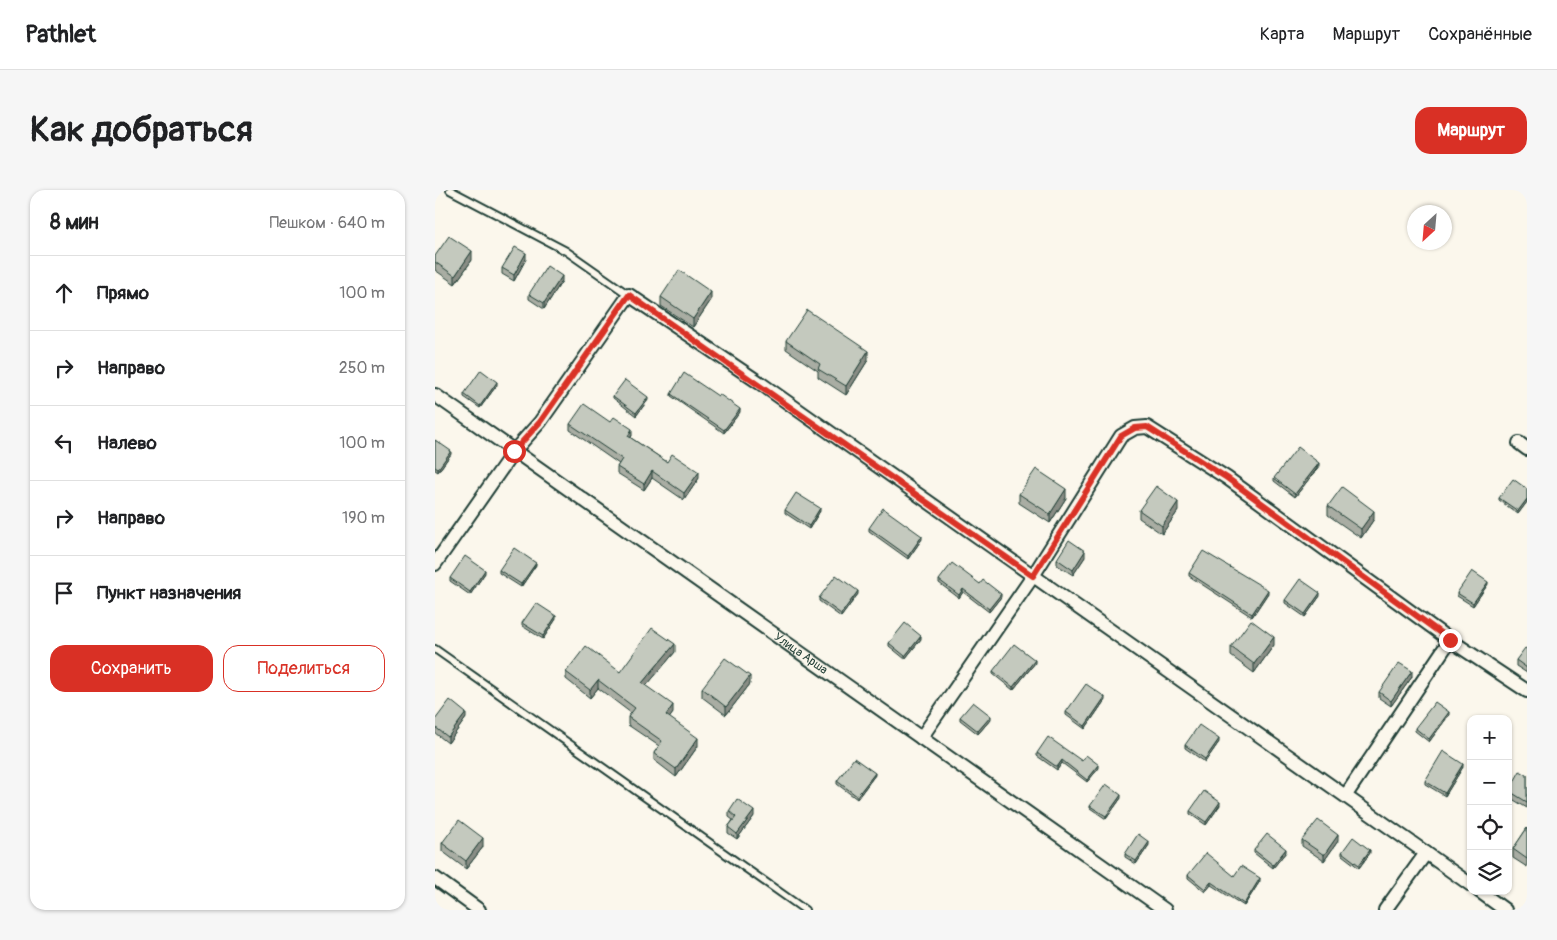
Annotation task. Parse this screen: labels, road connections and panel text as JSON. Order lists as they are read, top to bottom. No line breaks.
{"streets":{"street":["Улица Арша"]},"north":"bottom left","page":{"header":"Pathlet","nav":["Карта","Маршрут","Сохранённые"],"buttons":["Маршрут",["Сохранить","Поделиться"]],"title":"Как добраться","heading":["8 мин","Пешком · 640 m"],"list":[["Прямо","100 m"],["Направо","250 m"],["Налево","100 m"],["Направо","190 m"],"Пункт назначения"],"map_buttons":["+","−"]}}
